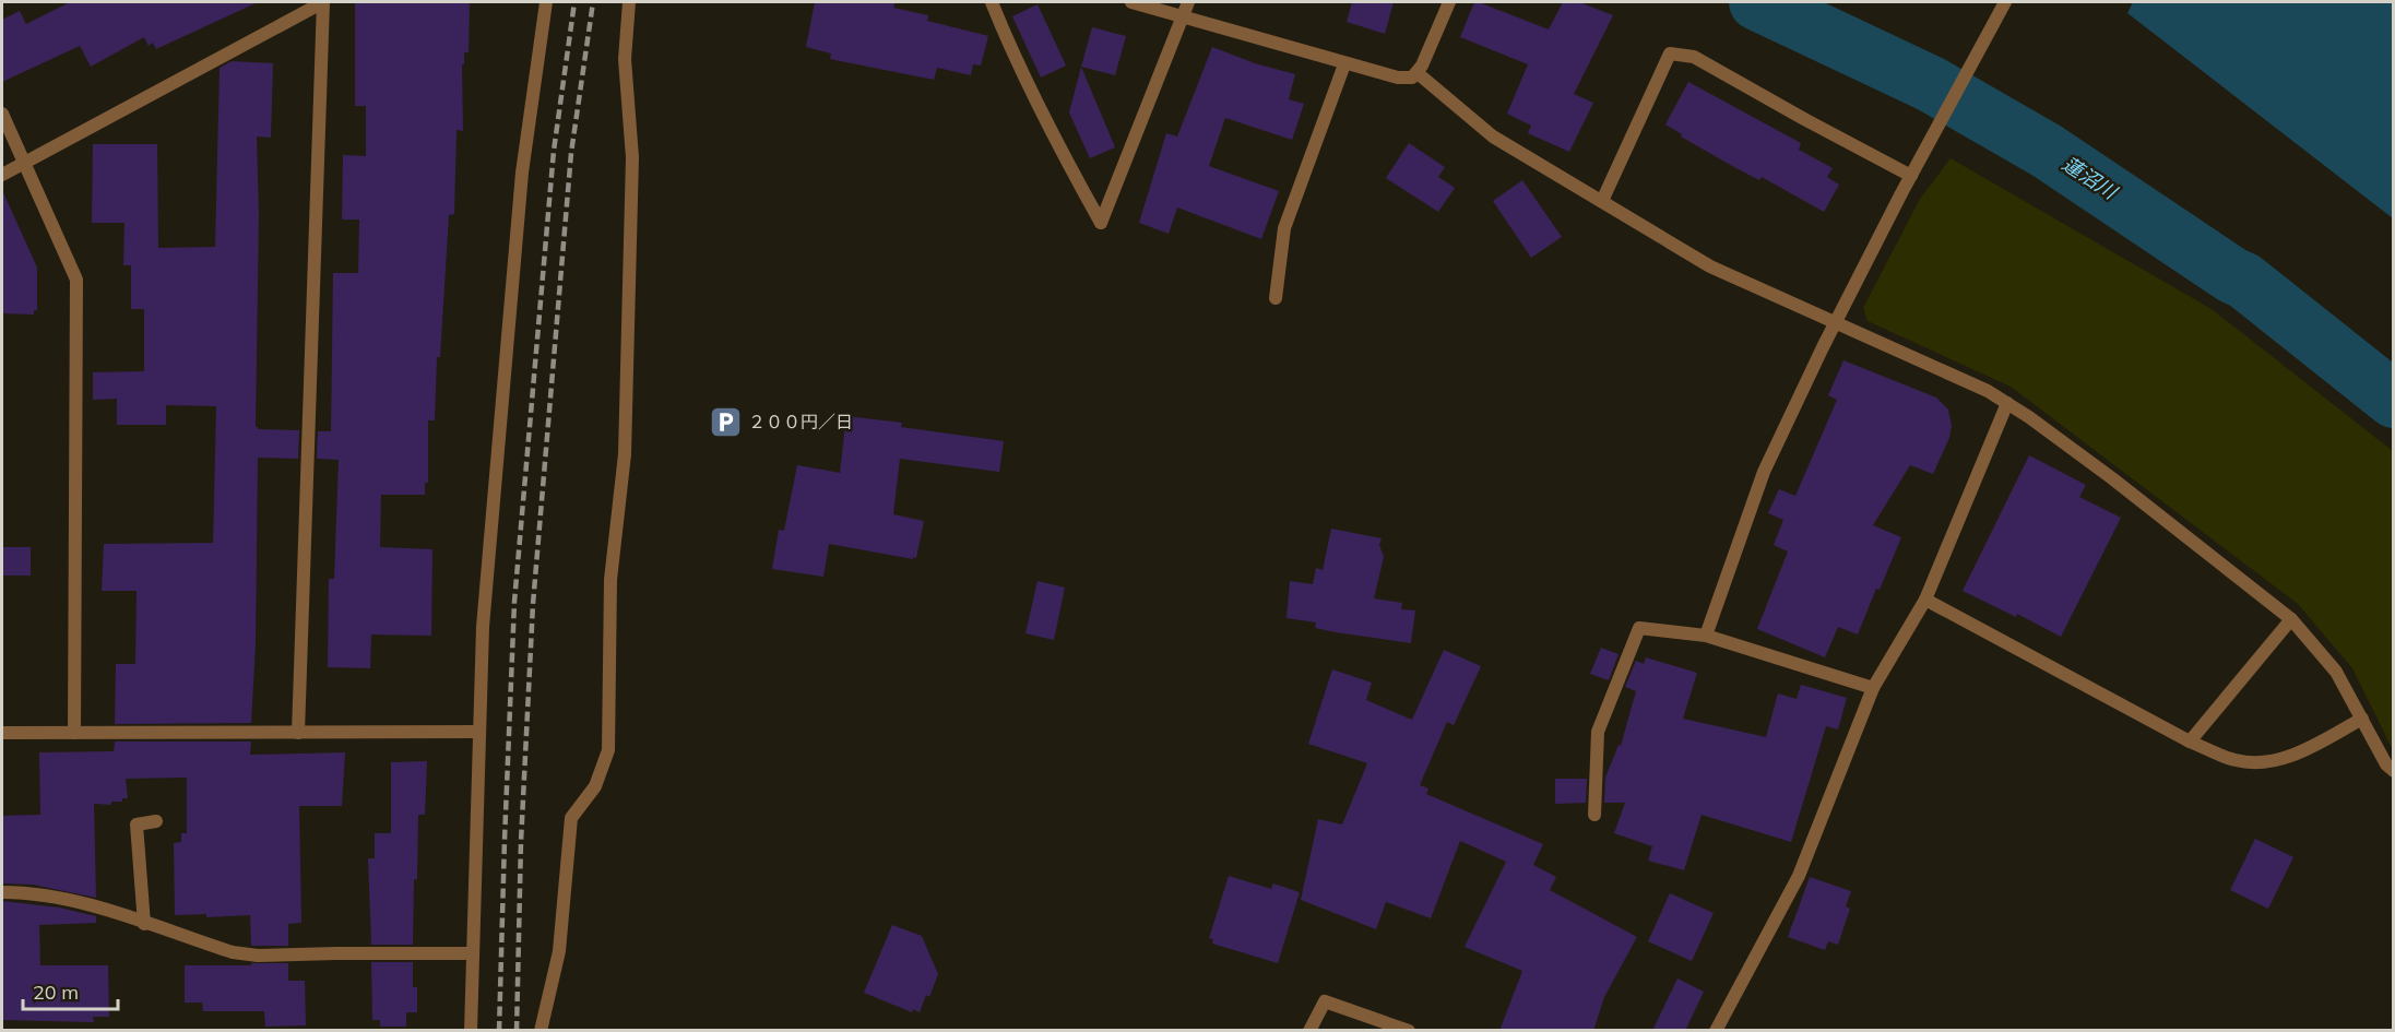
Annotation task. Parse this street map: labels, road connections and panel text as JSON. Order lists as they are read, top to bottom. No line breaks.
{"water":["蓮沼川"],"places":{"parking":["２００円／日"]},"scale_bar":"20 m"}
